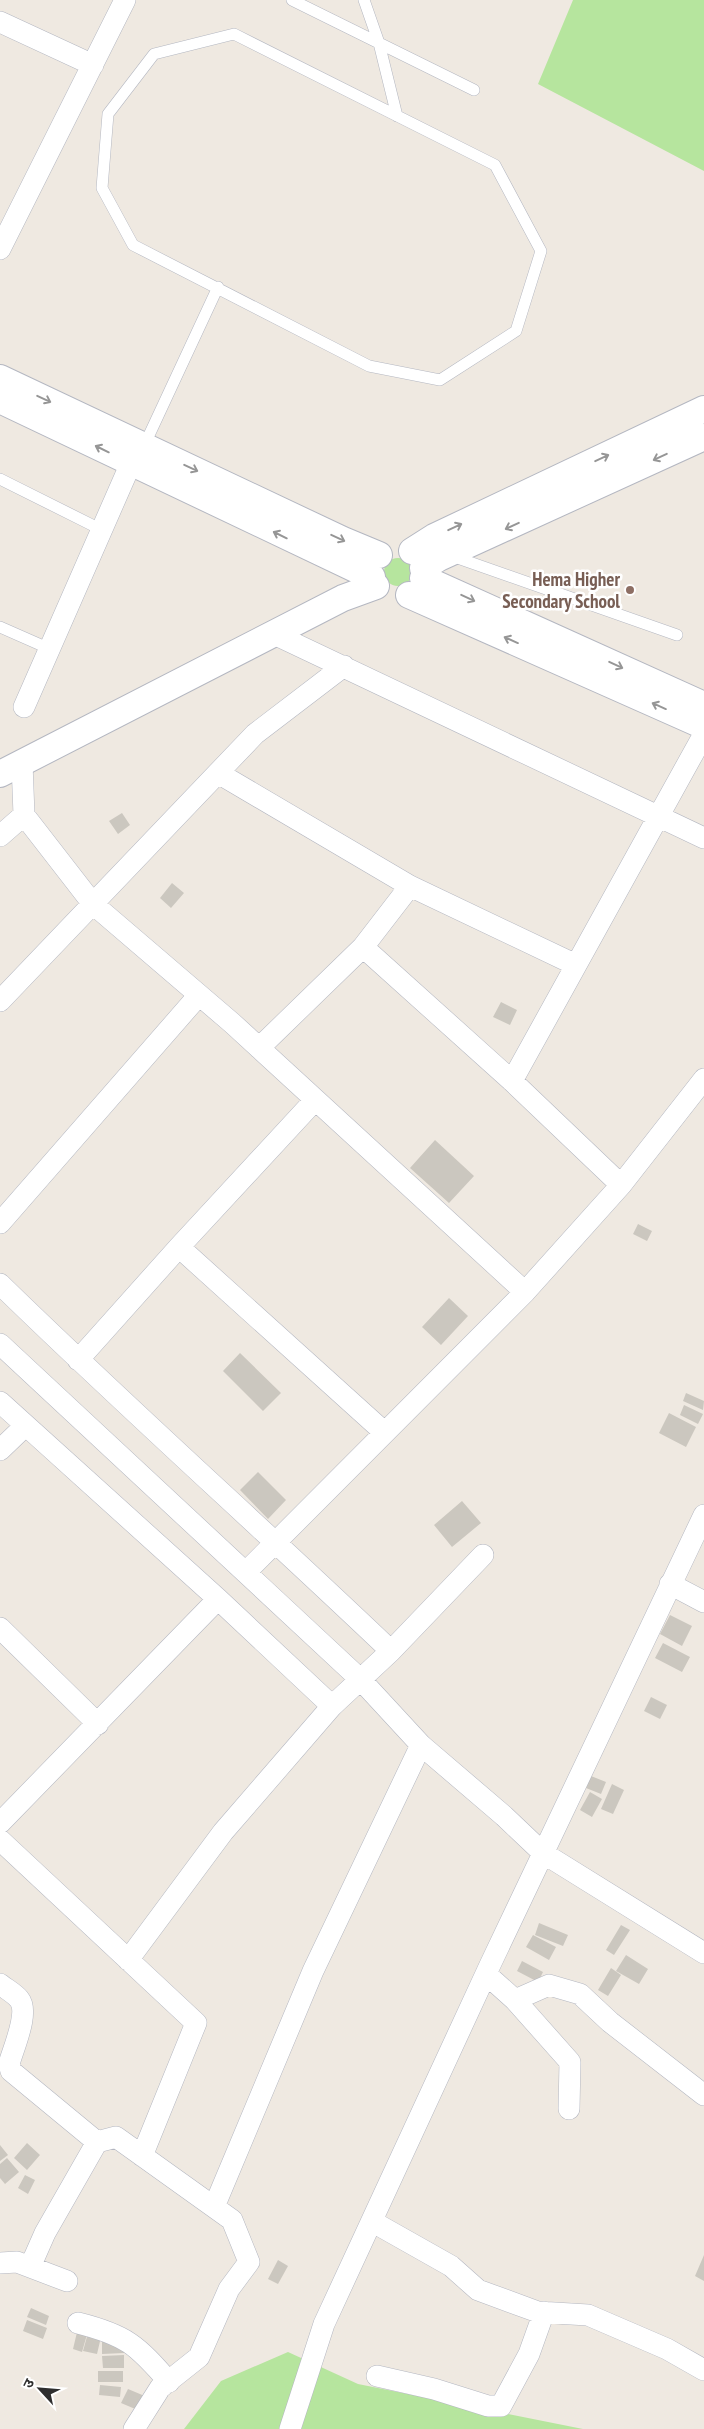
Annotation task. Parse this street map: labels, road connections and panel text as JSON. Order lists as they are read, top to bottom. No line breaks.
{"places":["Hema Higher Secondary School"],"north":"top left"}
